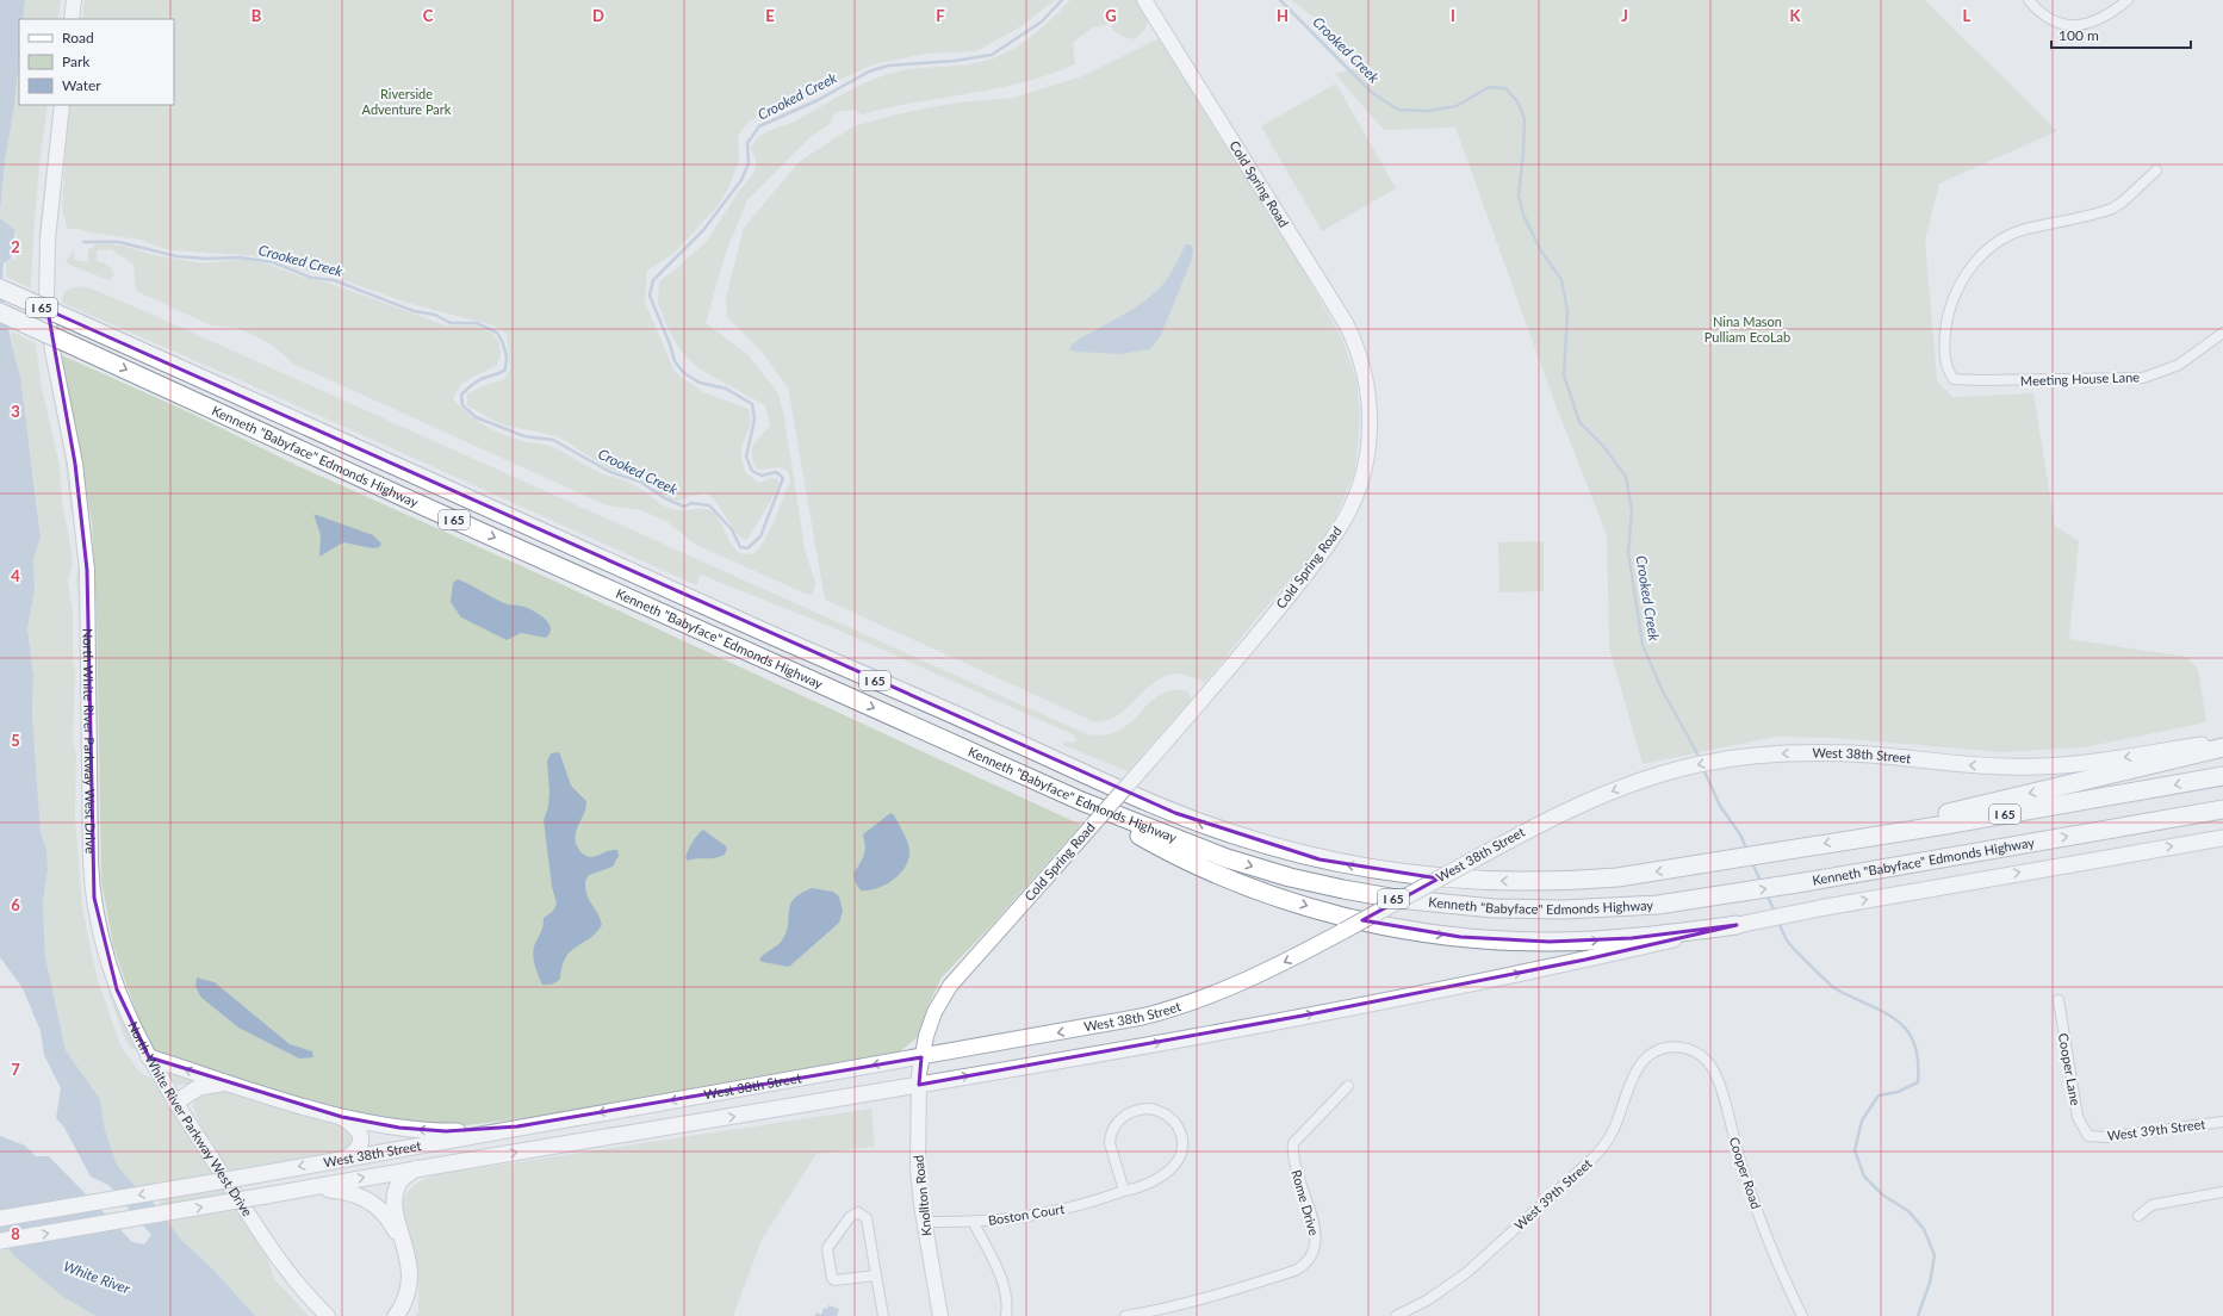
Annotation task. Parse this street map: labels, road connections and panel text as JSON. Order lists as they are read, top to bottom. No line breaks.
{"streets":{"highway":["I 65","Kenneth \"Babyface\" Edmonds Highway"],"main road":["West 38th Street"],"street":["Cold Spring Road","Meeting House Lane","North White River Parkway West Drive","Cooper Lane","West 39th Street","Cooper Road","Knollton Road","Rome Drive","Boston Court"]},"crossings":[["Cold Spring Road","West 38th Street"],["Cold Spring Road","Knollton Road"],["West 38th Street","Knollton Road"],["Cooper Lane","West 39th Street"],["West 39th Street","Cooper Road"],["Knollton Road","Boston Court"]],"water":["Crooked Creek","White River"],"parks":["Riverside Adventure Park","Nina Mason Pulliam EcoLab"],"legend":["Road","Park","Water"],"scale_bar":"100 m","grid":{"columns":["B","C","D","E","F","G","H","I","J","K","L"],"rows":["2","3","4","5","6","7","8"]}}
